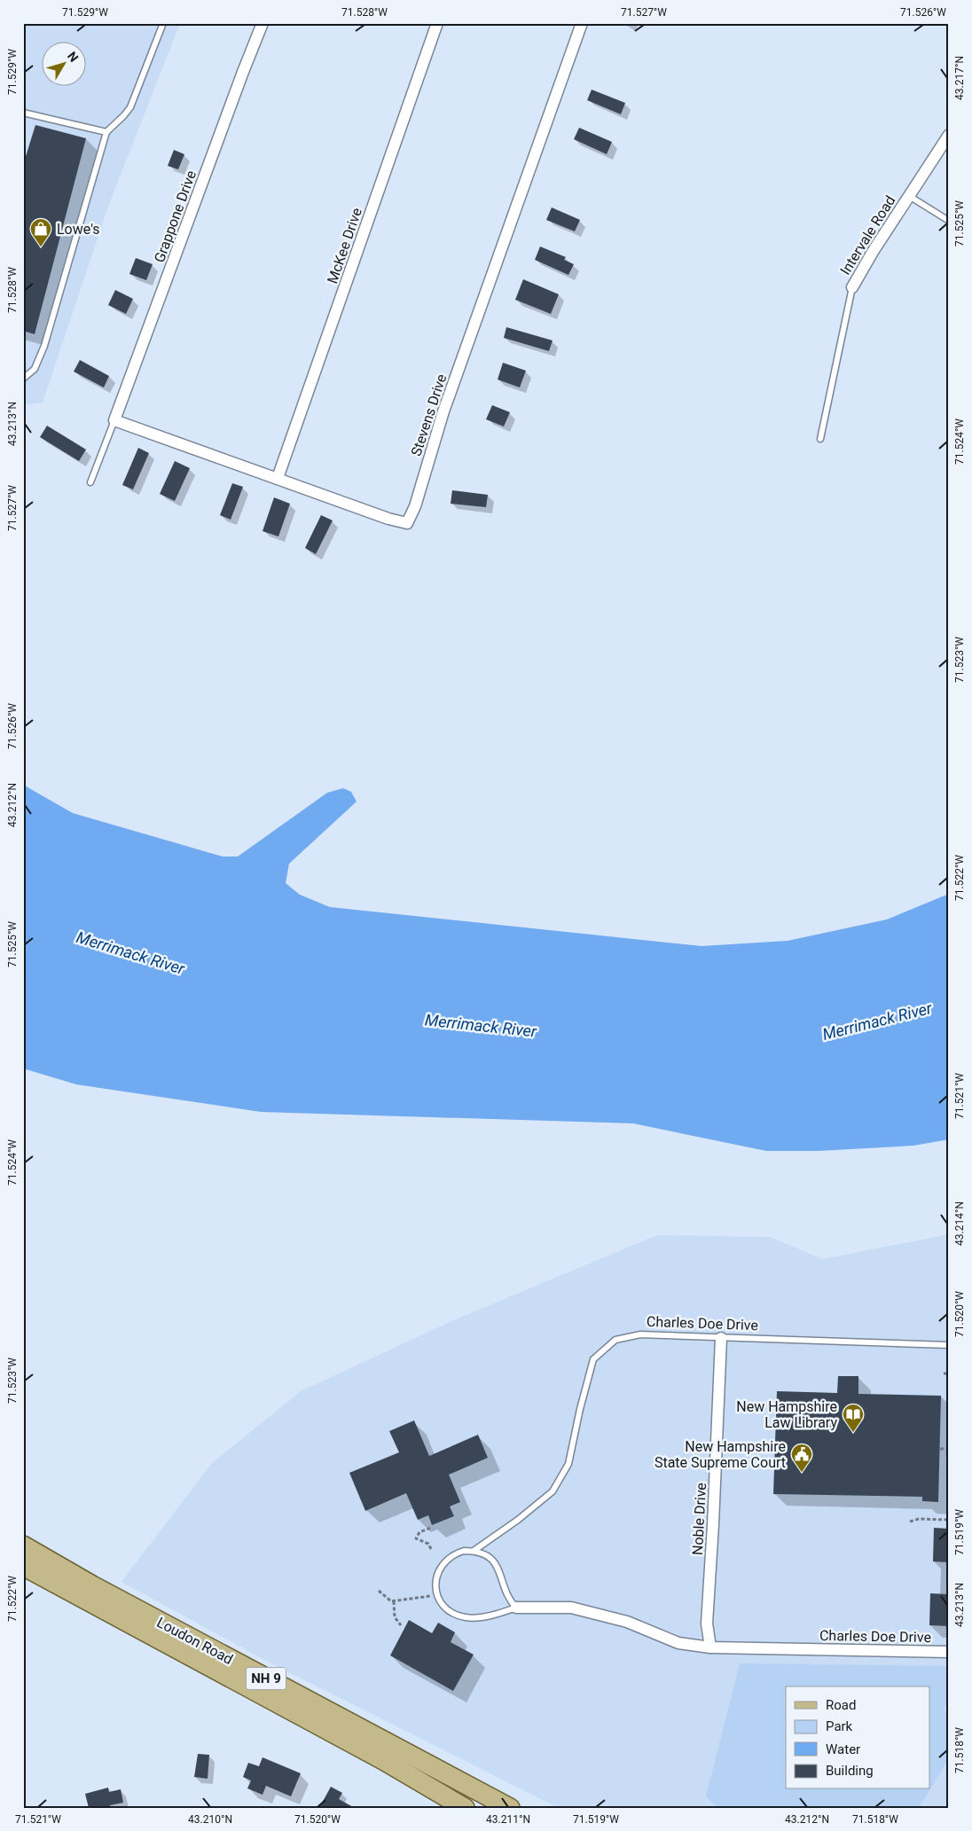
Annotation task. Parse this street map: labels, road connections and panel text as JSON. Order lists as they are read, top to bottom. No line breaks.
{"streets":{"main road":["Loudon Road","NH 9"],"street":["Grappone Drive","Intervale Road","McKee Drive","Stevens Drive","Charles Doe Drive","Noble Drive"]},"crossings":[["Grappone Drive","Stevens Drive"],["McKee Drive","Stevens Drive"],["Charles Doe Drive","Noble Drive"]],"water":["Merrimack River"],"places":{"shop":["Lowe's"],"library":["New Hampshire Law Library"],"public building":["New Hampshire State Supreme Court"]},"legend":["Road","Park","Water","Building"],"north":"top right","coordinates":["71.529°W","71.528°W","71.527°W","71.526°W","43.217°N","71.525°W","43.213°N","71.524°W","71.523°W","43.212°N","71.522°W","71.521°W","43.214°N","71.520°W","71.519°W","71.518°W","43.210°N","43.211°N"]}
